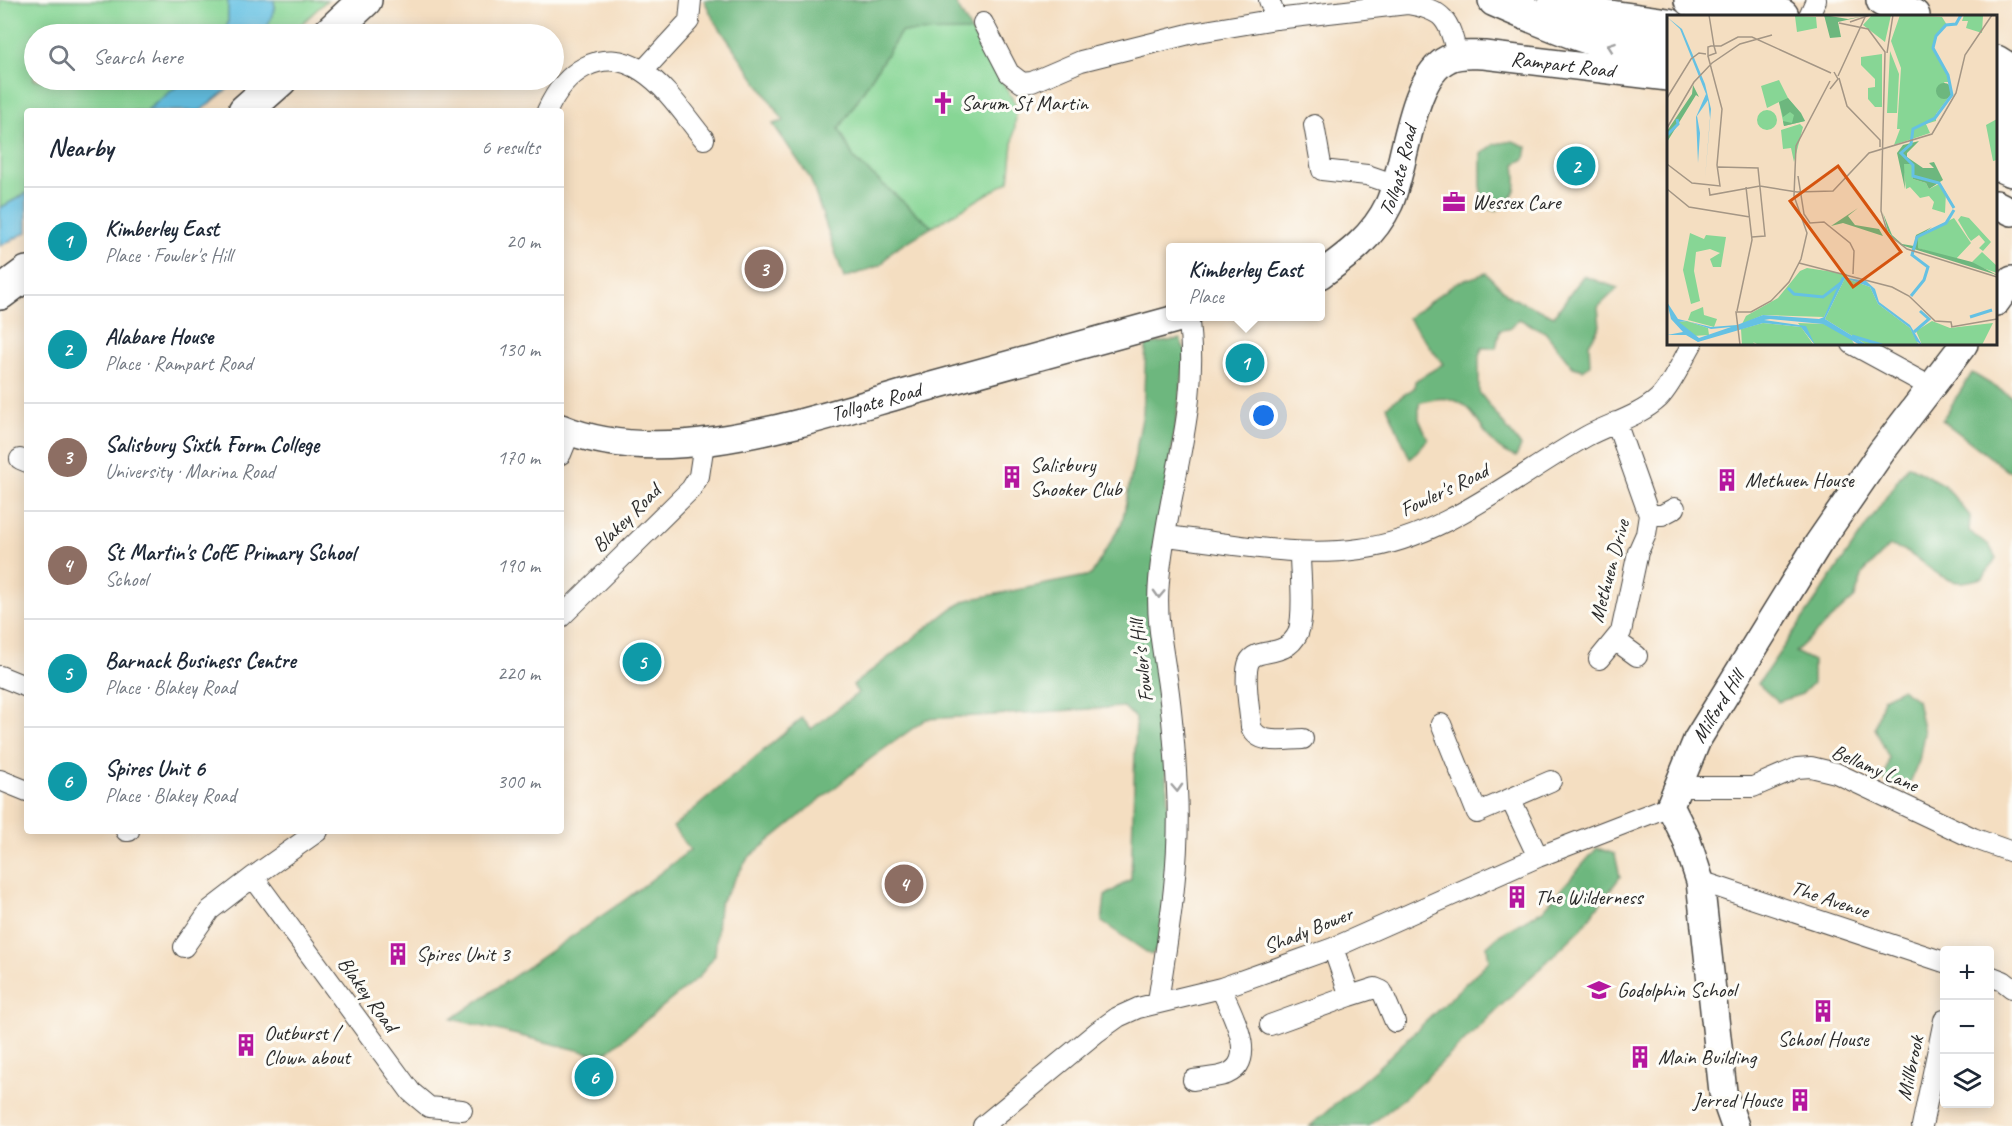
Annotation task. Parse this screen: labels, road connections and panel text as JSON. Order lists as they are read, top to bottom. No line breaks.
{"streets":{"street":["Rampart Road","Tollgate Road","Fowler's Road","Blakey Road","Methuen Drive","Fowler's Hill","Milford Hill","Bellamy Lane","The Avenue","Shady Bower","Millbrook"]},"crossings":[["Rampart Road","Tollgate Road"],["Tollgate Road","Blakey Road"],["Fowler's Road","Methuen Drive"],["Fowler's Road","Fowler's Hill"],["Fowler's Hill","Shady Bower"],["Milford Hill","Bellamy Lane"],["Milford Hill","Shady Bower"],["Bellamy Lane","Shady Bower"]],"one_way":["Fowler's Hill"],"places":{"church":["Sarum St Martin"],"office":["Wessex Care"],"building":["Salisbury Snooker Club","Methuen House","The Wilderness","Spires Unit 3","School House","Outburst / Clown about","Main Building","Jerred House"],"school or university":["Godolphin School"]},"page":{"search":"Search here","heading":["Nearby","6 results"],"pins":["2","3","1","5","4","6"],"list":[{"mark":"1","name":"Kimberley East","note":"Place · Fowler's Hill","value":"20 m"},{"mark":"2","name":"Alabare House","note":"Place · Rampart Road","value":"130 m"},{"mark":"3","name":"Salisbury Sixth Form College","note":"University · Marina Road","value":"170 m"},{"mark":"4","name":"St Martin's CofE Primary School","note":"School","value":"190 m"},{"mark":"5","name":"Barnack Business Centre","note":"Place · Blakey Road","value":"220 m"},{"mark":"6","name":"Spires Unit 6","note":"Place · Blakey Road","value":"300 m"}],"popup":["Kimberley East","Place"],"map_buttons":["+","−"]}}
